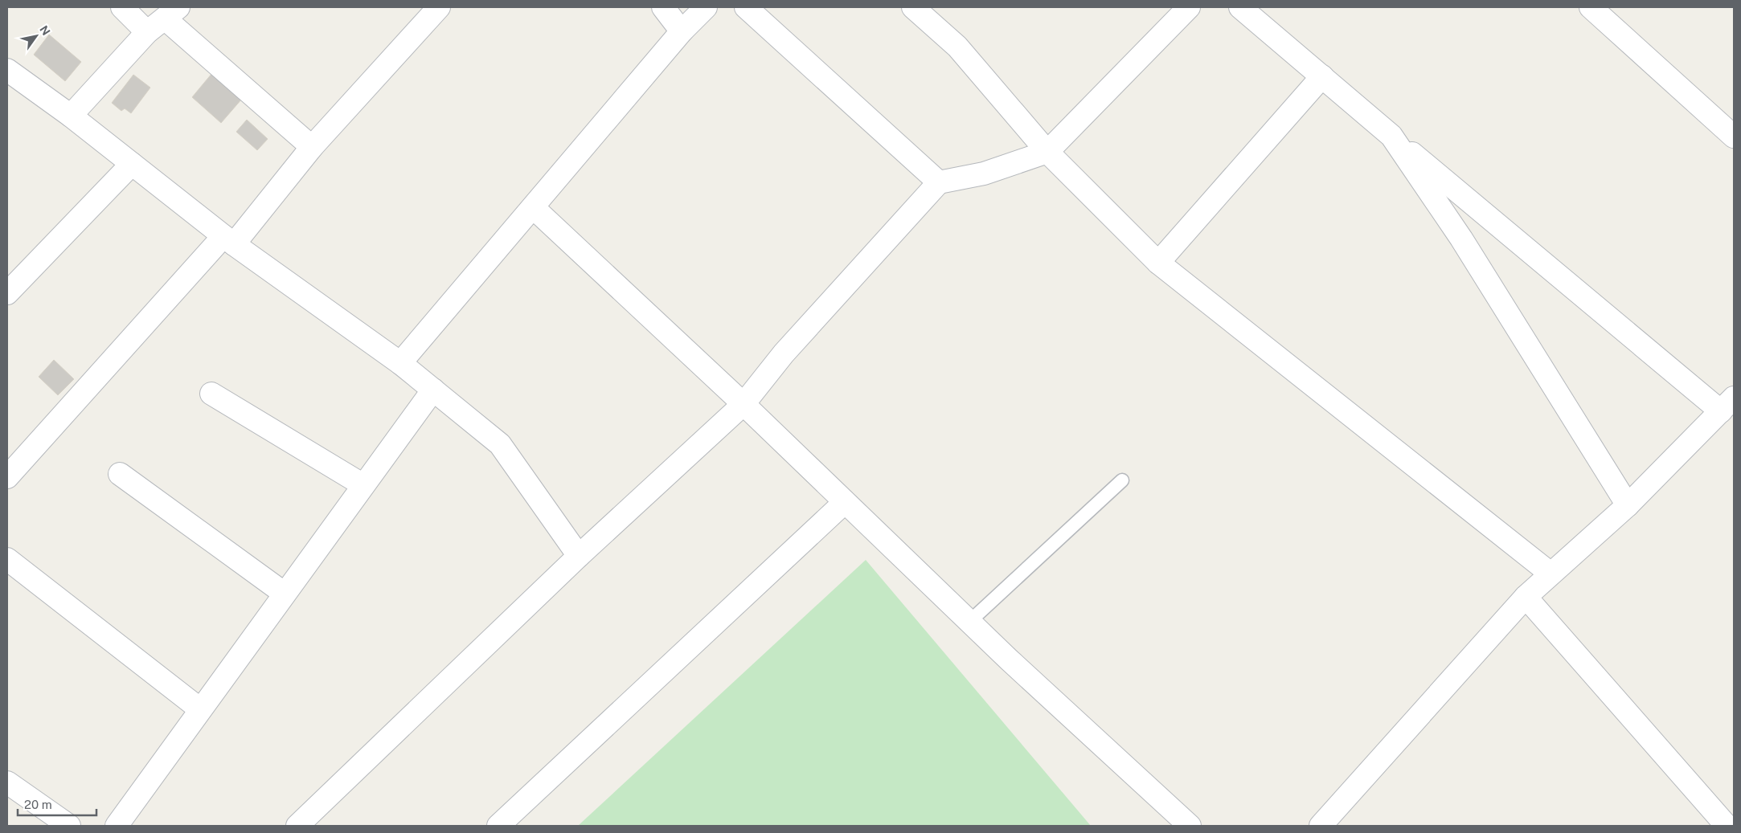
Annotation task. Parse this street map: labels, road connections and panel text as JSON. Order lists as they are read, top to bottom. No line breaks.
{"scale_bar":"20 m","north":"top right"}
